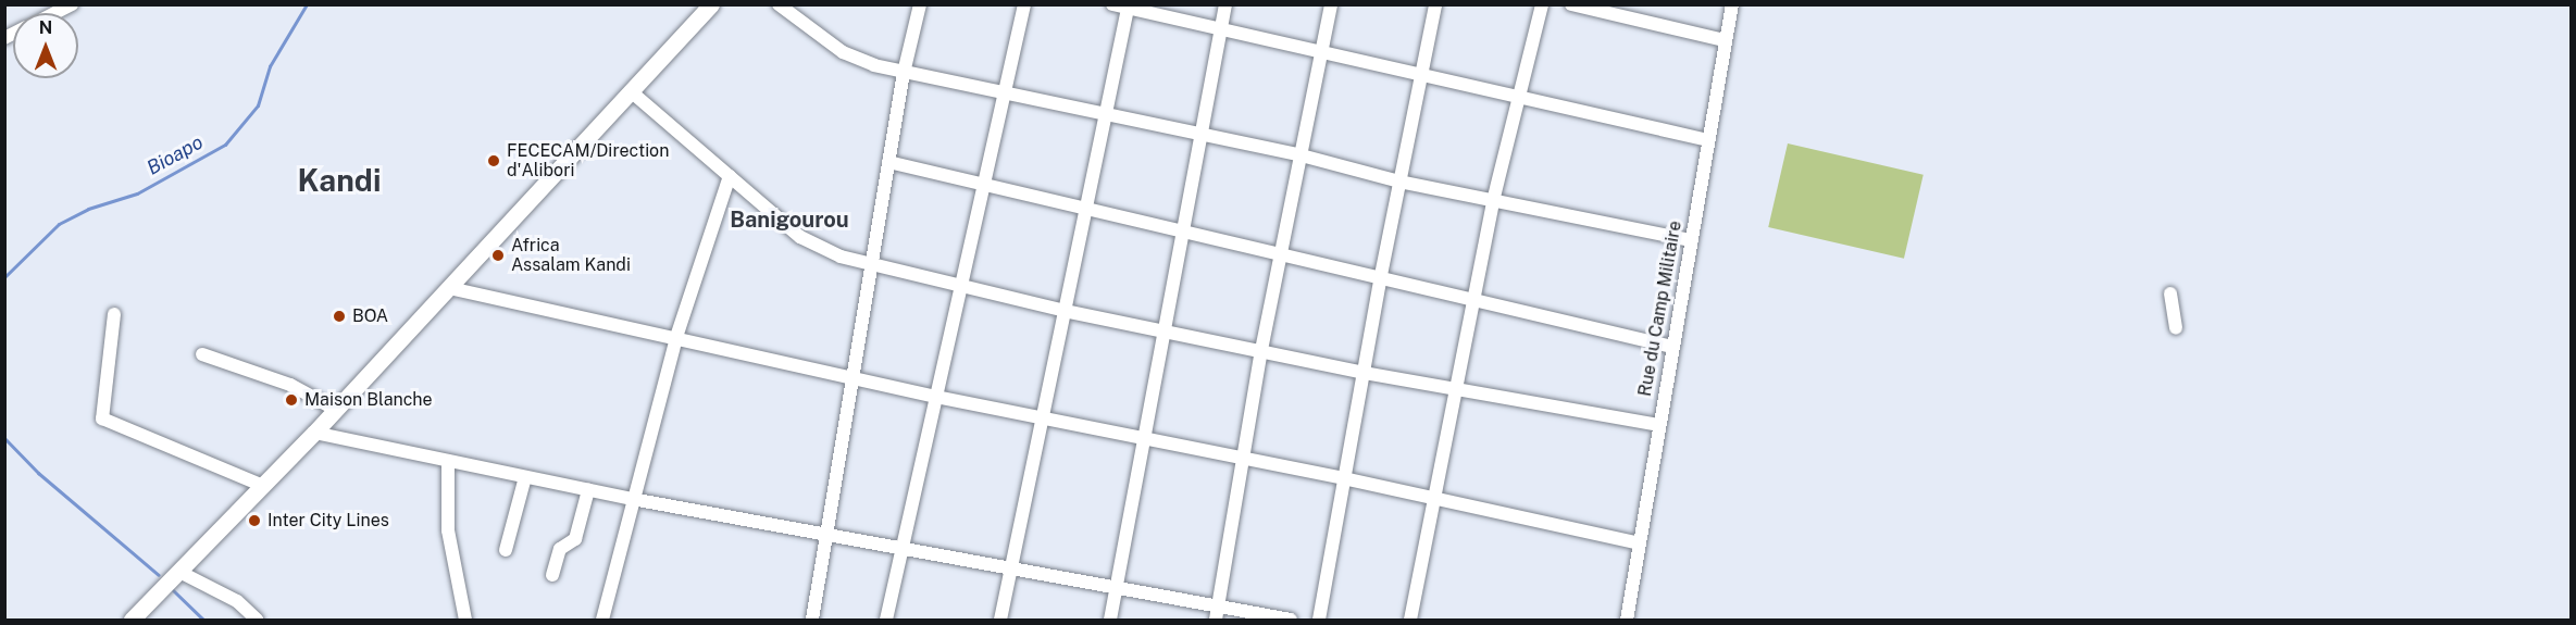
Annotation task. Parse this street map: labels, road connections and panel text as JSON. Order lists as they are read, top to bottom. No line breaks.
{"streets":{"street":["Rue du Camp Militaire"]},"districts":["Kandi","Banigourou"],"water":["Bioapo"],"places":["FECECAM/Direction d'Alibori","Africa Assalam Kandi","BOA","Maison Blanche","Inter City Lines"],"north":"top"}
